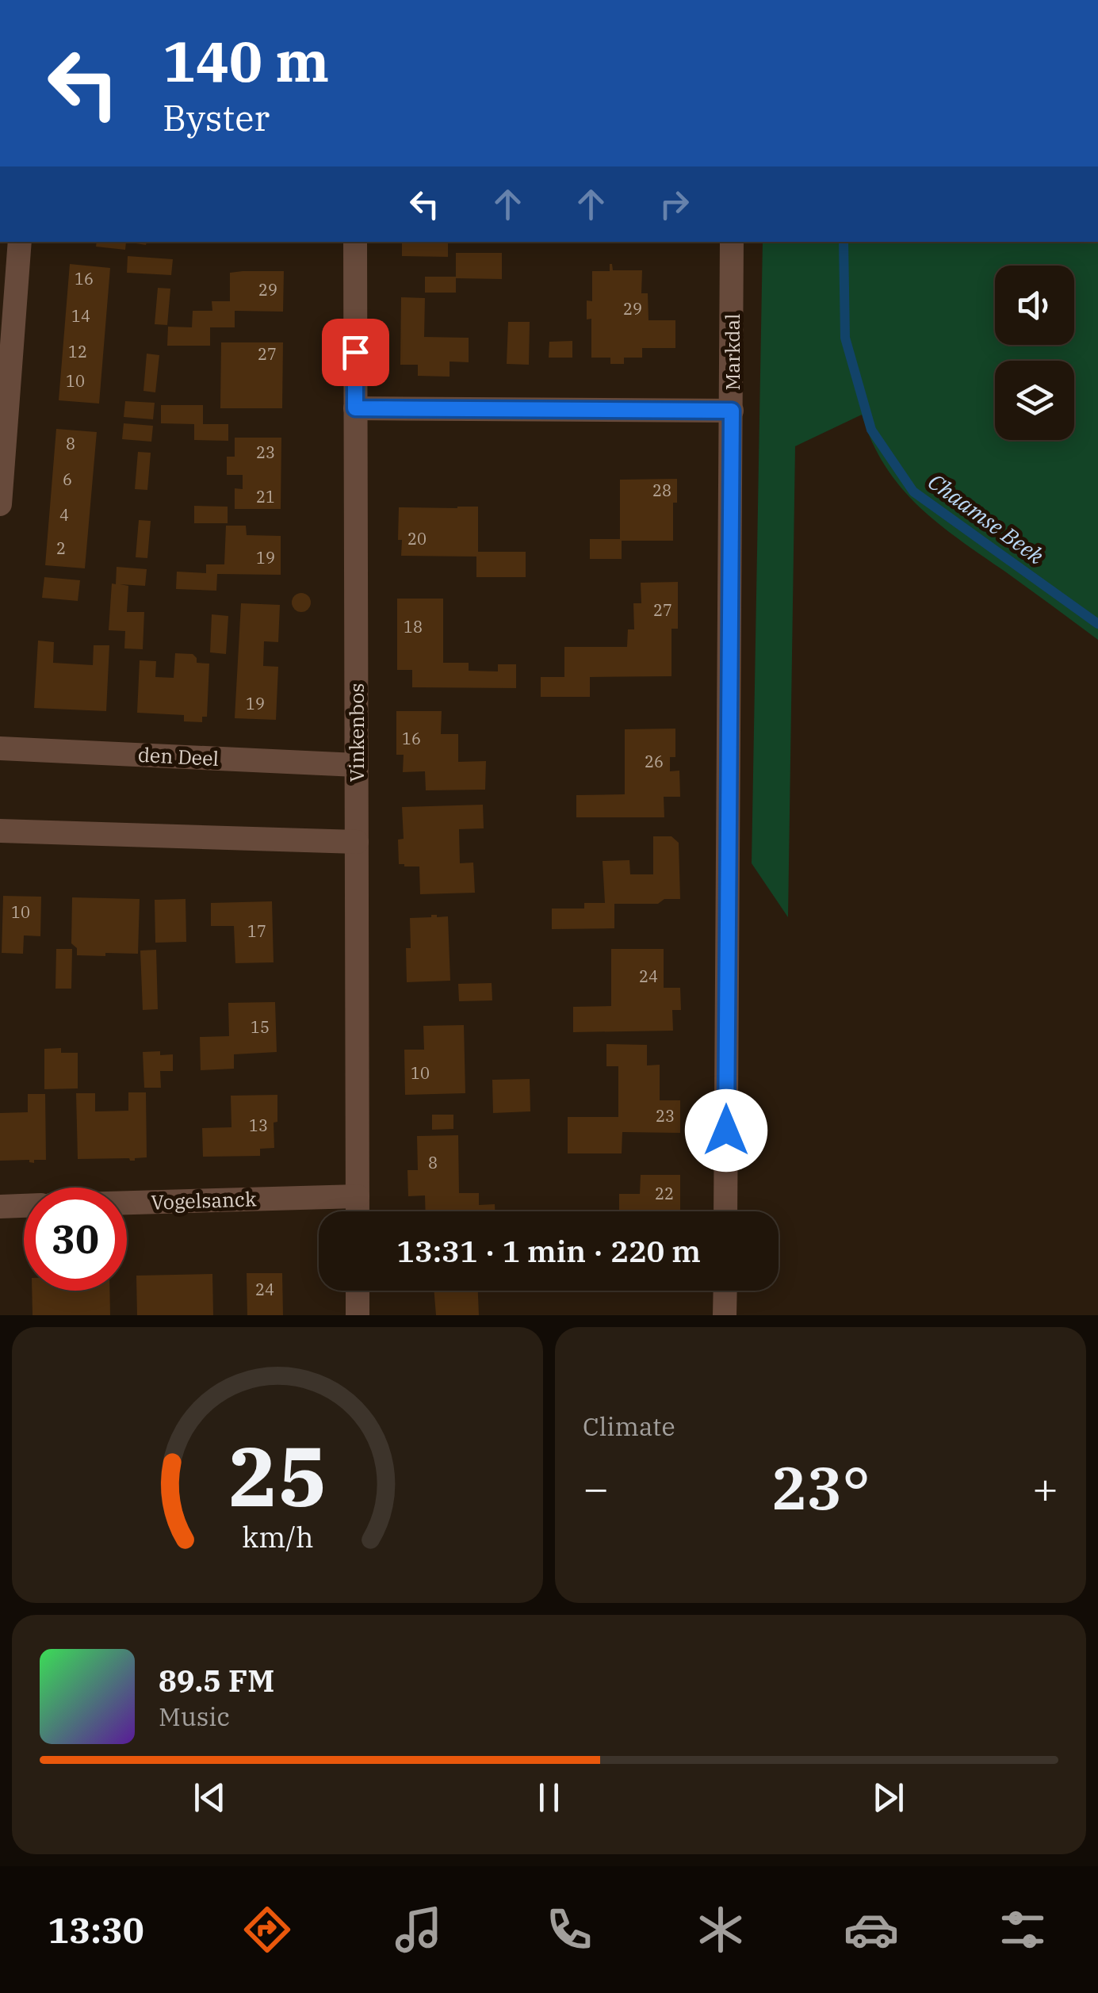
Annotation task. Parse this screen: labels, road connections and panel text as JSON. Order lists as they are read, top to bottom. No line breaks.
{"streets":{"street":["Markdal","Vinkenbos","den Deel","Vogelsanck"]},"crossings":[["Vinkenbos","den Deel"],["Vinkenbos","Vogelsanck"]],"water":["Chaamse Beek"],"house_numbers":["16","29","29","14","12","27","10","8","23","6","28","21","4","20","2","19","27","18","19","16","26","10","17","24","15","10","23","13","8","22","24"],"page":{"turn":["140 m","Byster"],"limit":"30","trip":"13:31 · 1 min · 220 m","tile":"Climate","heat":["−","23°","+"],"song":["89.5 FM","Music"],"tabs":"13:30","gauge":["25","km/h"]}}
